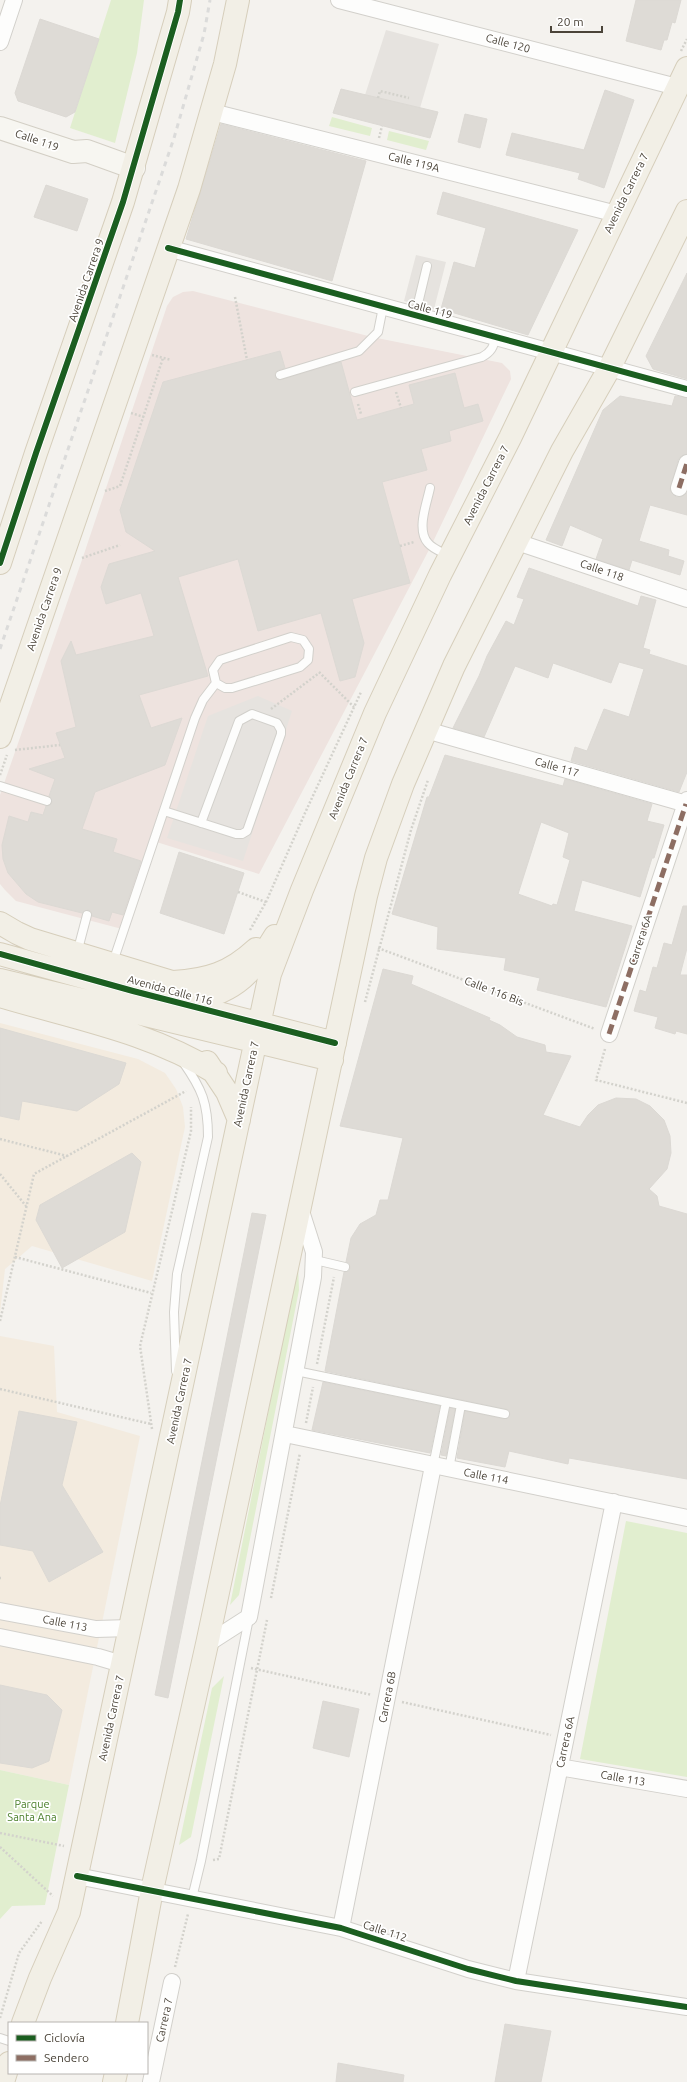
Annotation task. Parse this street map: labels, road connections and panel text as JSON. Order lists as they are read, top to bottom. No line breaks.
{"streets":{"main road":["Avenida Carrera 7","Avenida Carrera 9","Avenida Calle 116"],"street":["Calle 120","Calle 119","Calle 119A","Calle 118","Calle 117","Carrera 6A","Calle 114","Calle 113","Carrera 6B","Calle 112","Carrera 7"],"path":["Calle 116 Bis"]},"crossings":[["Calle 120","Avenida Carrera 7"],["Calle 119","Avenida Carrera 7"],["Calle 119","Avenida Carrera 9"],["Calle 119A","Avenida Carrera 7"],["Calle 119A","Avenida Carrera 9"],["Avenida Carrera 7","Avenida Calle 116"],["Avenida Carrera 7","Calle 113"],["Avenida Carrera 7","Calle 112"],["Calle 117","Carrera 6A"],["Carrera 6A","Calle 116 Bis"],["Carrera 6A","Calle 114"],["Carrera 6A","Calle 113"],["Carrera 6A","Calle 112"],["Calle 114","Carrera 6B"],["Carrera 6B","Calle 112"]],"parks":["Parque Santa Ana"],"legend":["Ciclovía","Sendero"],"scale_bar":"20 m"}
